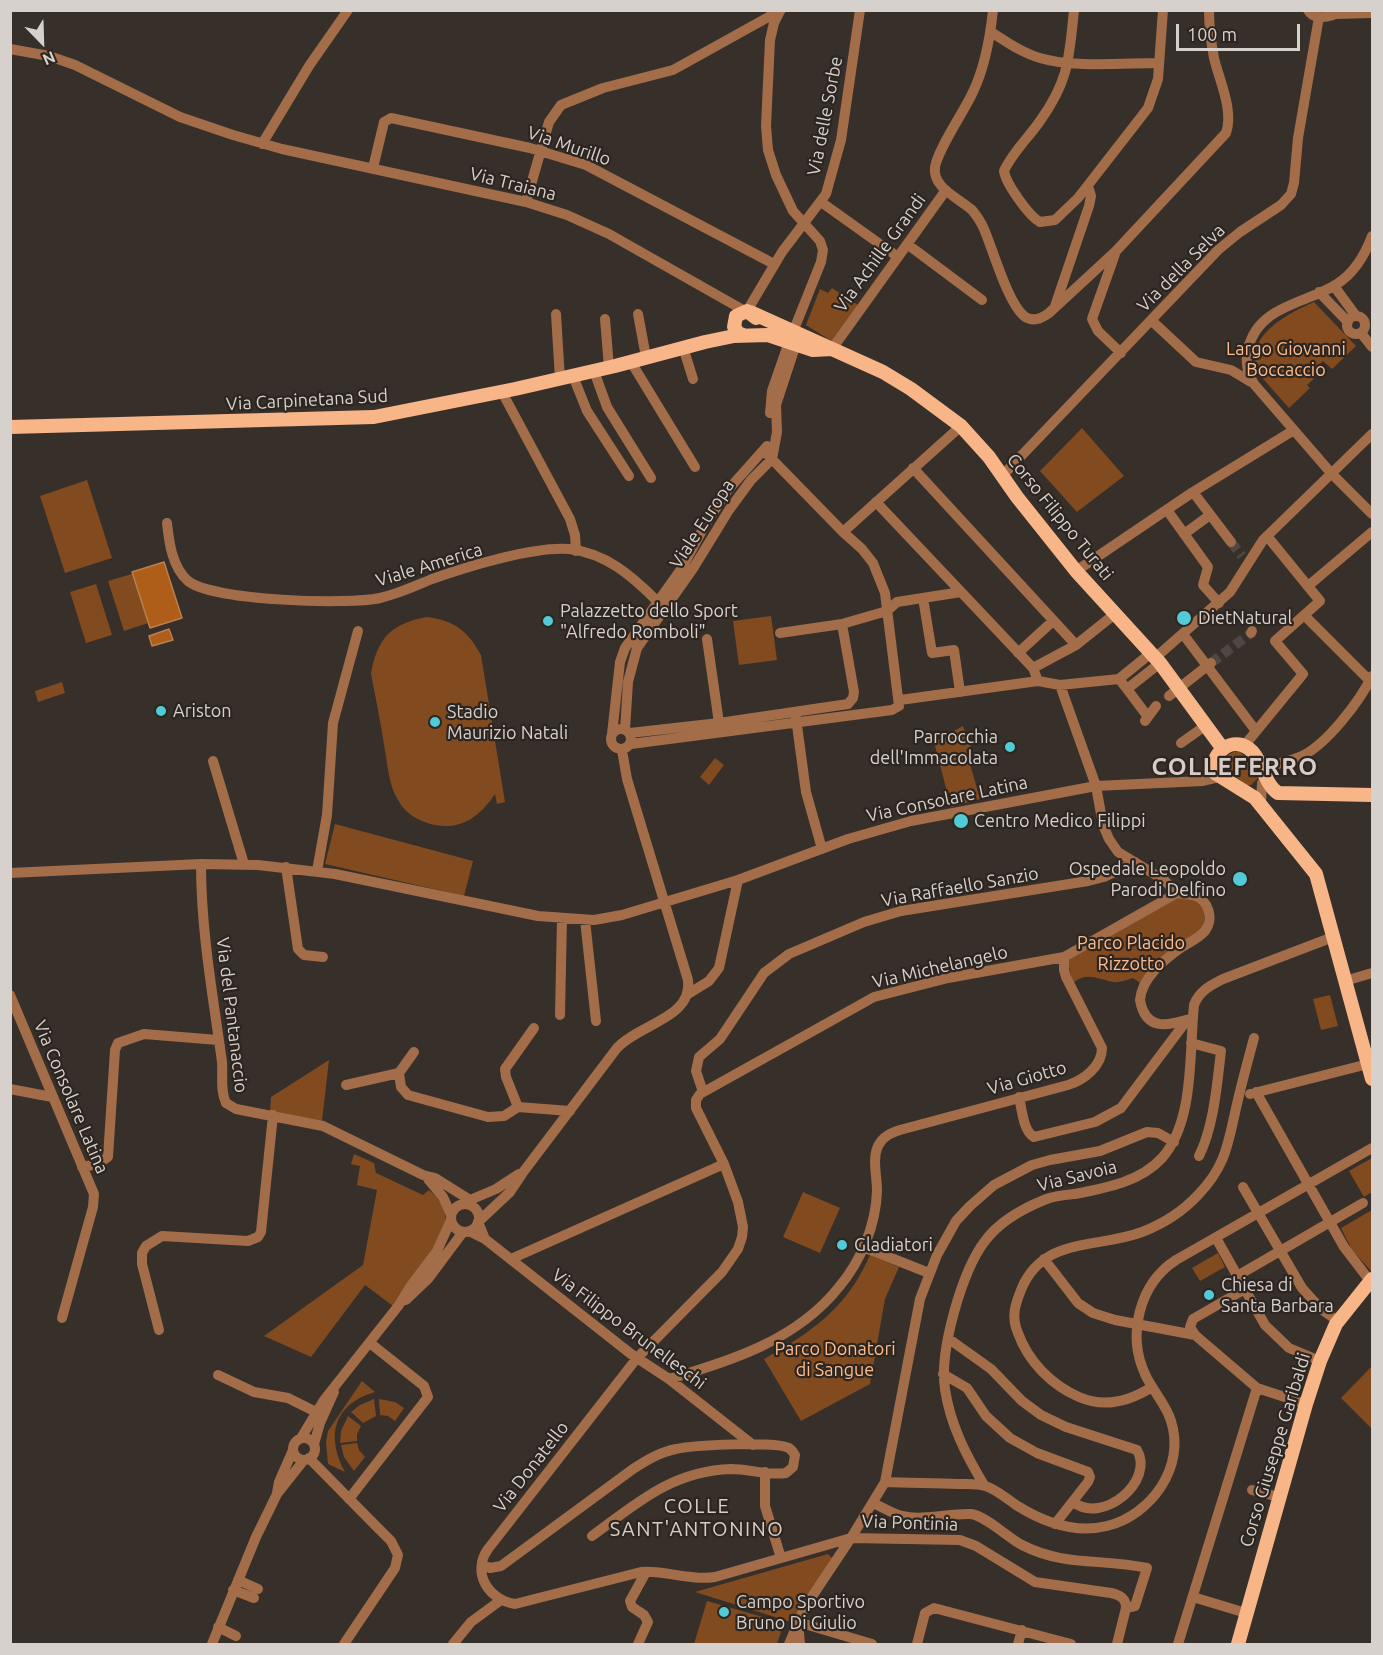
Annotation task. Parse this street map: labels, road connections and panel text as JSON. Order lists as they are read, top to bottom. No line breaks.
{"streets":{"main road":["Via Carpinetana Sud","Corso Filippo Turati","Corso Giuseppe Garibaldi"],"street":["Via delle Sorbe","Via Murillo","Via Traiana","Via Achille Grandi","Via della Selva","Viale Europa","Viale America","Via Consolare Latina","Via Raffaello Sanzio","Via Michelangelo","Via del Pantanaccio","Via Giotto","Via Savoia","Via Filippo Brunelleschi","Via Donatello","Via Pontinia"]},"crossings":[["Via delle Sorbe","Via Murillo"],["Via delle Sorbe","Via Traiana"],["Via delle Sorbe","Via Carpinetana Sud"],["Via delle Sorbe","Corso Filippo Turati"],["Via delle Sorbe","Viale Europa"],["Via Murillo","Via Traiana"],["Via Traiana","Via Carpinetana Sud"],["Via Traiana","Corso Filippo Turati"],["Via Achille Grandi","Corso Filippo Turati"],["Via della Selva","Corso Filippo Turati"],["Via Carpinetana Sud","Corso Filippo Turati"],["Corso Filippo Turati","Viale Europa"],["Corso Filippo Turati","Via Consolare Latina"],["Viale Europa","Viale America"],["Viale Europa","Via Consolare Latina"],["Via Consolare Latina","Via del Pantanaccio"],["Via Raffaello Sanzio","Via Michelangelo"],["Via Raffaello Sanzio","Via Donatello"],["Via Michelangelo","Via Giotto"],["Via Michelangelo","Via Donatello"],["Via del Pantanaccio","Via Filippo Brunelleschi"],["Via Giotto","Via Filippo Brunelleschi"],["Via Filippo Brunelleschi","Via Donatello"]],"districts":["COLLEFERRO","COLLE SANT'ANTONINO"],"parks":["Largo Giovanni Boccaccio","Parco Placido Rizzotto","Parco Donatori di Sangue"],"places":["DietNatural","Palazzetto dello Sport \"Alfredo Romboli\"","Ariston","Stadio Maurizio Natali","Parrocchia dell'Immacolata","Centro Medico Filippi","Ospedale Leopoldo Parodi Delfino","Gladiatori","Chiesa di Santa Barbara","Campo Sportivo Bruno Di Giulio"],"scale_bar":"100 m","north":"bottom right"}
